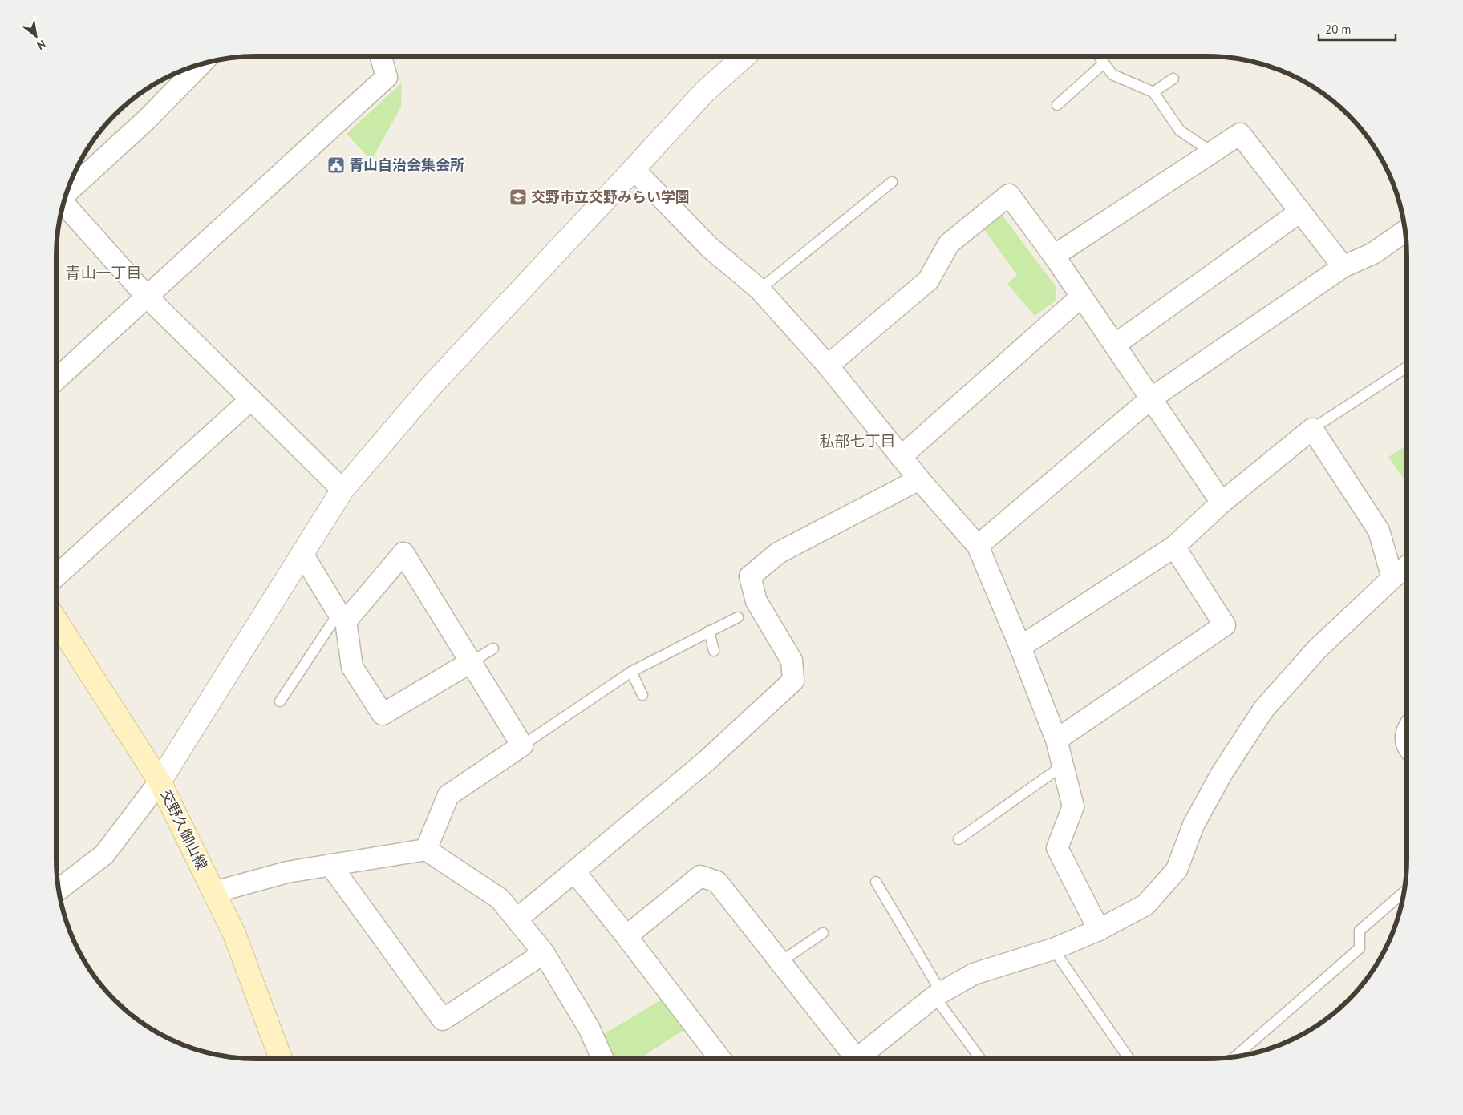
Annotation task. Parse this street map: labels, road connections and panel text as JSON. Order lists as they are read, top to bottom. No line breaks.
{"streets":{"main road":["交野久御山線"]},"districts":["青山一丁目","私部七丁目"],"places":{"public building":["青山自治会集会所"],"school or university":["交野市立交野みらい学園"]},"scale_bar":"20 m","north":"bottom right"}
